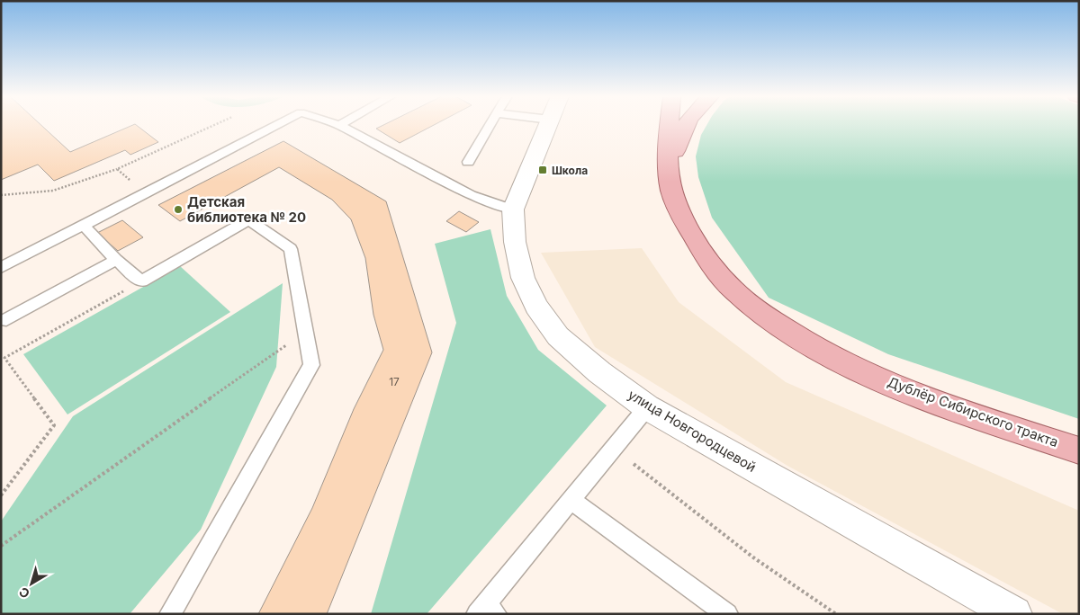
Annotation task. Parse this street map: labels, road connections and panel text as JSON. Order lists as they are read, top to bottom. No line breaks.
{"streets":{"main road":["Дублёр Сибирского тракта"],"street":["улица Новгородцевой"]},"places":{"transit":["Школа"],"other":["Детская библиотека № 20"]},"house_numbers":["17"],"north":"bottom left"}
